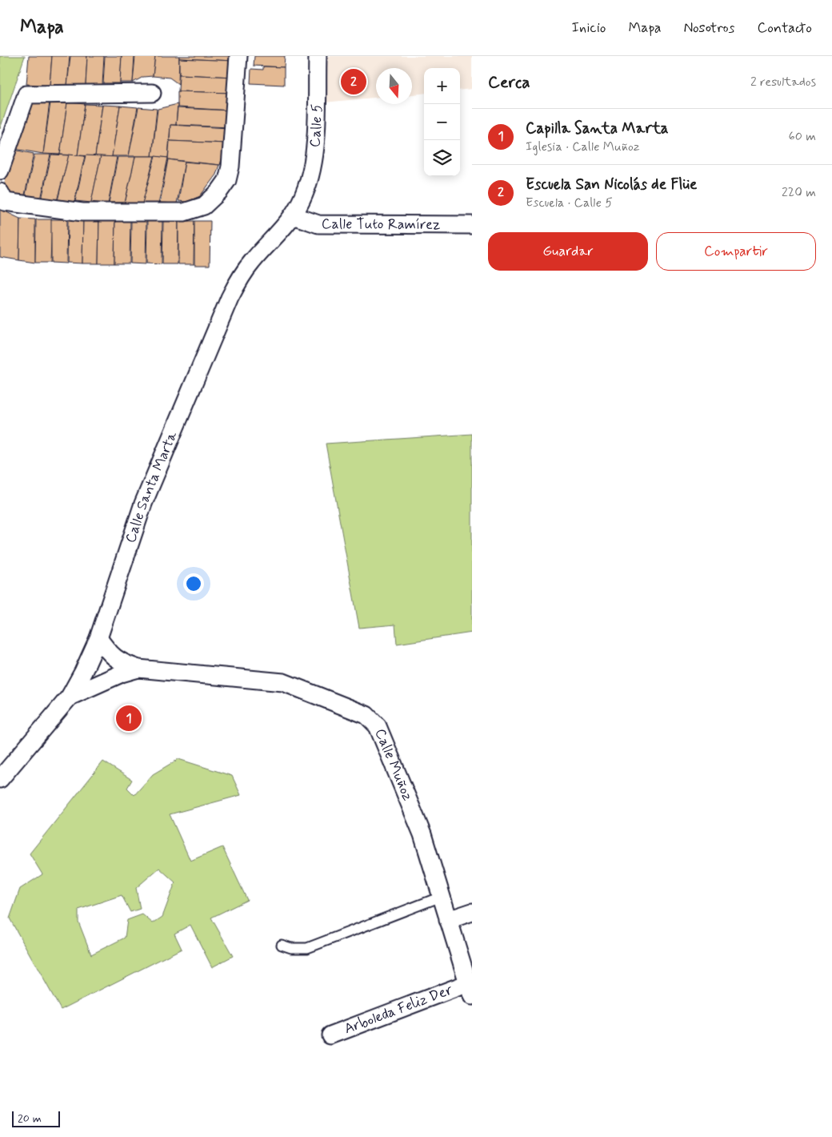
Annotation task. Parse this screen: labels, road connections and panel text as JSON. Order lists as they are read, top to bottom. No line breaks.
{"streets":{"street":["Calle 5","Calle Tuto Ramírez","Calle Santa Marta","Calle Muñoz","Arboleda Feliz Der"]},"crossings":[["Calle 5","Calle Santa Marta"],["Calle Tuto Ramírez","Calle Santa Marta"],["Calle Santa Marta","Calle Muñoz"],["Calle Muñoz","Arboleda Feliz Der"]],"scale_bar":"20 m","north":"bottom","page":{"header":"Mapa","nav":["Inicio","Mapa","Nosotros","Contacto"],"heading":["Cerca","2 resultados"],"pins":["2","1"],"map_buttons":["+","−"],"list":[{"mark":"1","name":"Capilla Santa Marta","note":"Iglesia · Calle Muñoz","value":"60 m"},{"mark":"2","name":"Escuela San Nicolás de Flüe","note":"Escuela · Calle 5","value":"220 m"}],"buttons":["Guardar","Compartir"],"scale":"20 m"}}
